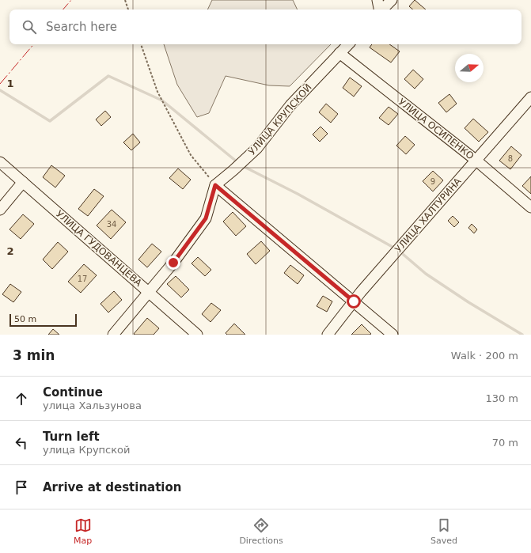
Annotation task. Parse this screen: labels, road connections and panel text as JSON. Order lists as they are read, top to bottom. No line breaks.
{"streets":{"street":["УЛИЦА КРУПСКОЙ","УЛИЦА ОСИПЕНКО","УЛИЦА ХАЛТУРИНА","УЛИЦА ГУДОВАНЦЕВА"]},"crossings":[["УЛИЦА КРУПСКОЙ","УЛИЦА ОСИПЕНКО"],["УЛИЦА ОСИПЕНКО","УЛИЦА ХАЛТУРИНА"]],"house_numbers":["8","9","34","17"],"scale_bar":"50 m","north":"right","page":{"search":"Search here","scale":"50 m","heading":["3 min","Walk · 200 m"],"list":[["Continue","улица Хальзунова","130 m"],["Turn left","улица Крупской","70 m"],"Arrive at destination"],"nav":["Map","Directions","Saved"]},"grid":{"rows":["1","2"]}}
